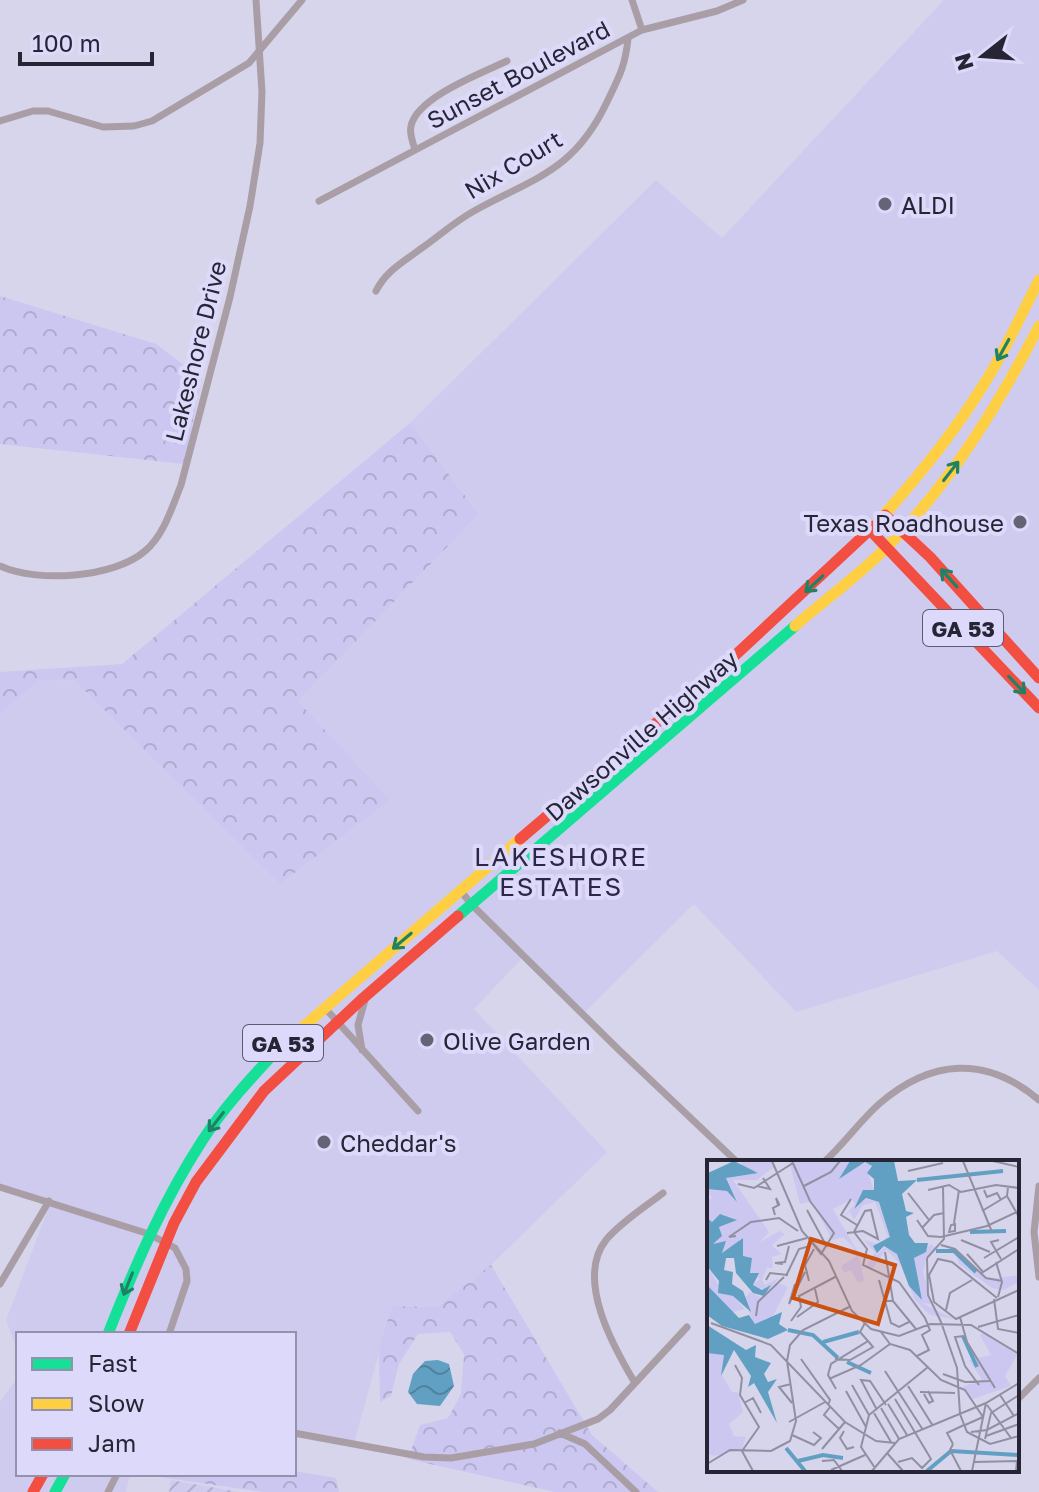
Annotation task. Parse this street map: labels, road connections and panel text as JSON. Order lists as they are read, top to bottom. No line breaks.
{"streets":{"main road":["GA 53","Dawsonville Highway"],"street":["Sunset Boulevard","Nix Court","Lakeshore Drive"]},"crossings":[["Sunset Boulevard","Nix Court"],["GA 53","Dawsonville Highway"]],"districts":["LAKESHORE ESTATES"],"places":["ALDI","Texas Roadhouse","Olive Garden","Cheddar's"],"legend":["Fast","Slow","Jam"],"scale_bar":"100 m","north":"left"}
